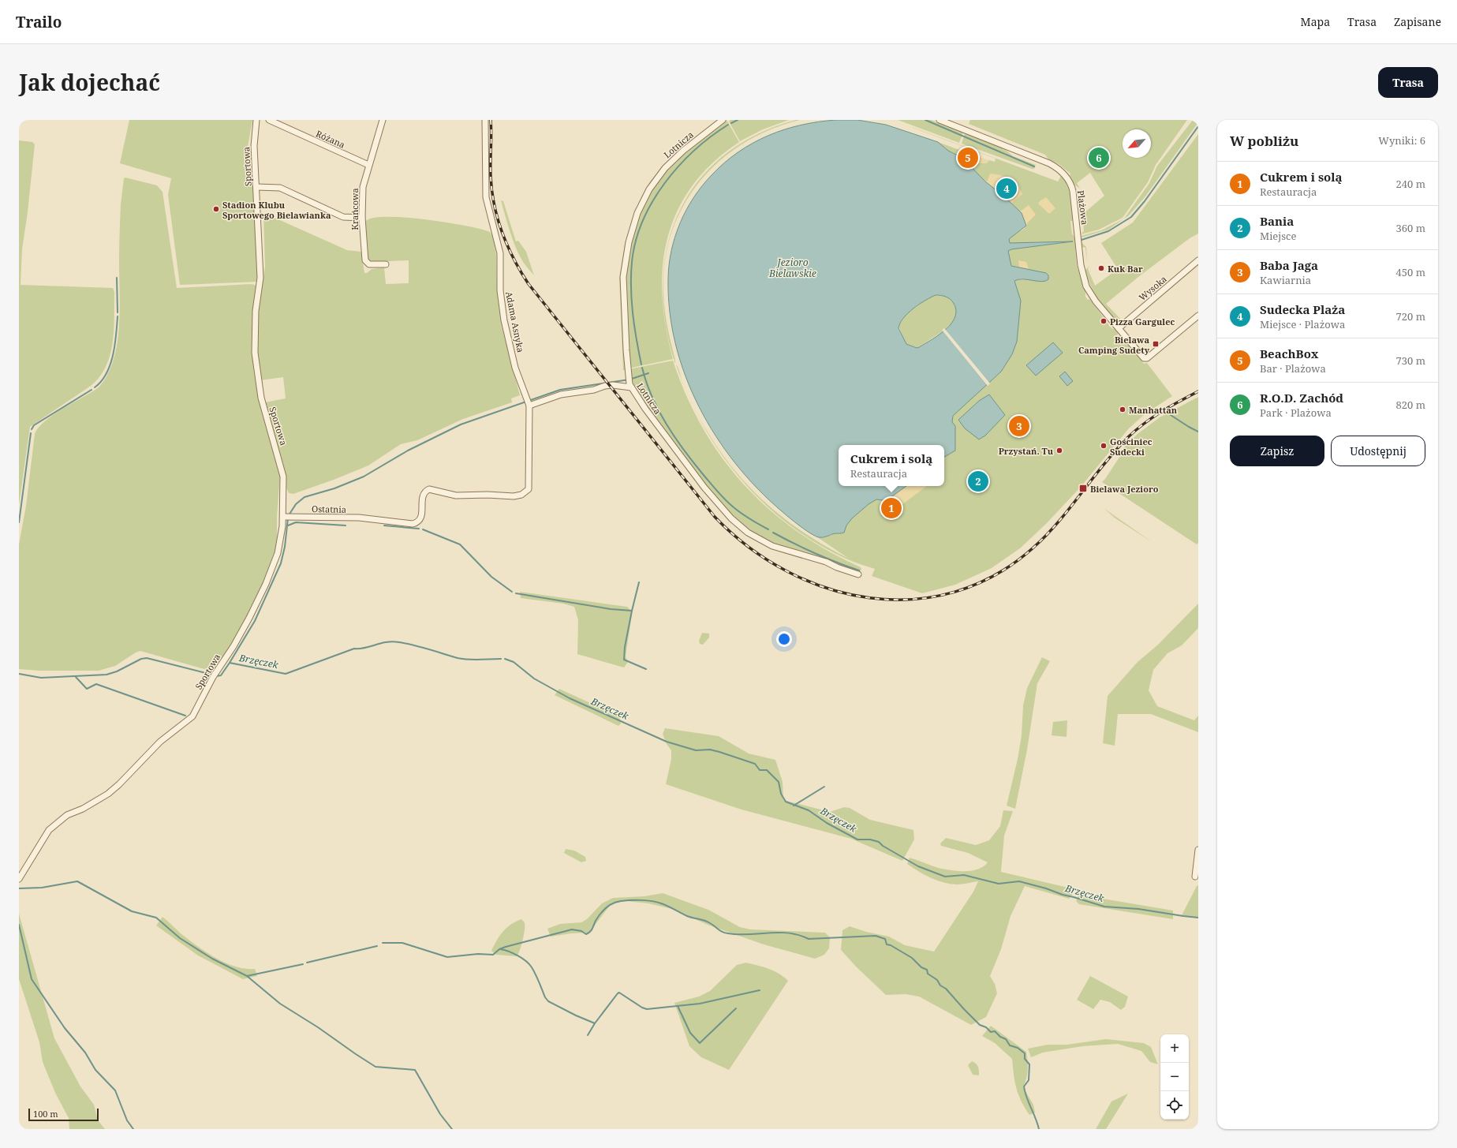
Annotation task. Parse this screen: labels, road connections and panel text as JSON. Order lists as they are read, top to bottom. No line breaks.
{"streets":{"street":["Różana","Lotnicza","Sportowa","Plażowa","Krańcowa","Wysoka","Adama Asnyka","Ostatnia"]},"crossings":[["Różana","Krańcowa"],["Sportowa","Ostatnia"],["Plażowa","Wysoka"],["Adama Asnyka","Ostatnia"]],"water":["Jezioro Bielawskie","Brzęczek"],"places":{"other":["Stadion Klubu Sportowego Bielawianka","Kuk Bar","Pizza Gargulec","Manhattan","Gościniec Sudecki","Przystań. Tu"],"transit":["Bielawa Camping Sudety","Bielawa Jezioro"]},"scale_bar":"100 m","north":"bottom left","page":{"header":"Trailo","nav":["Mapa","Trasa","Zapisane"],"title":"Jak dojechać","buttons":["Trasa",["Zapisz","Udostępnij"]],"heading":["W pobliżu","Wyniki: 6"],"pins":["5","6","4","3","2","1"],"list":[{"mark":"1","name":"Cukrem i solą","note":"Restauracja","value":"240 m"},{"mark":"2","name":"Bania","note":"Miejsce","value":"360 m"},{"mark":"3","name":"Baba Jaga","note":"Kawiarnia","value":"450 m"},{"mark":"4","name":"Sudecka Plaża","note":"Miejsce · Plażowa","value":"720 m"},{"mark":"5","name":"BeachBox","note":"Bar · Plażowa","value":"730 m"},{"mark":"6","name":"R.O.D. Zachód","note":"Park · Plażowa","value":"820 m"}],"popup":["Cukrem i solą","Restauracja"],"map_buttons":["+","−"],"scale":"100 m"}}
